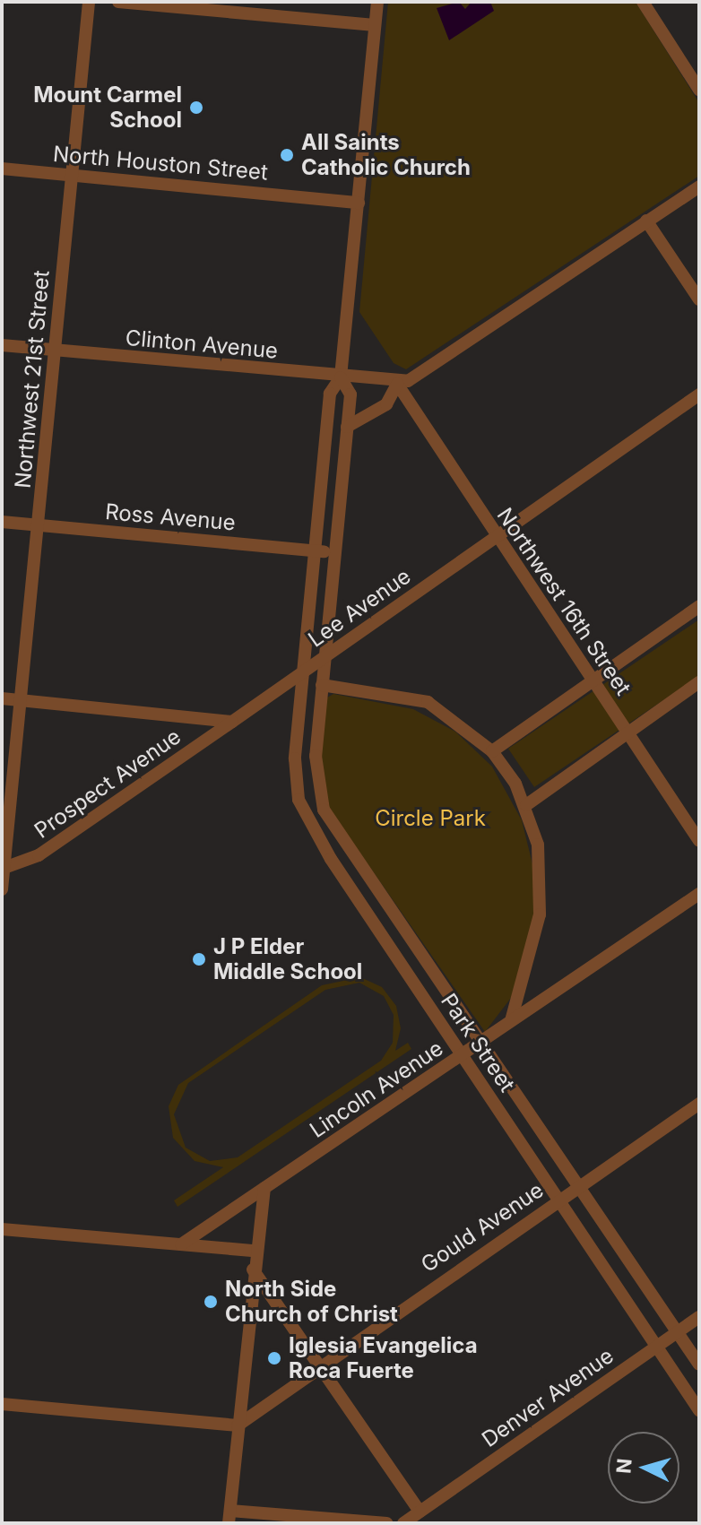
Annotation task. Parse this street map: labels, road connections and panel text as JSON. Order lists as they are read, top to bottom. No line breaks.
{"streets":{"street":["North Houston Street","Clinton Avenue","Northwest 21st Street","Ross Avenue","Northwest 16th Street","Lee Avenue","Prospect Avenue","Park Street","Lincoln Avenue","Gould Avenue","Denver Avenue"]},"crossings":[["North Houston Street","Northwest 21st Street"],["Clinton Avenue","Northwest 21st Street"],["Clinton Avenue","Northwest 16th Street"],["Clinton Avenue","Park Street"],["Northwest 21st Street","Ross Avenue"],["Northwest 21st Street","Prospect Avenue"],["Ross Avenue","Park Street"],["Northwest 16th Street","Lee Avenue"],["Lee Avenue","Prospect Avenue"],["Lee Avenue","Park Street"],["Park Street","Lincoln Avenue"],["Park Street","Gould Avenue"],["Park Street","Denver Avenue"]],"parks":["Circle Park"],"places":["Mount Carmel School","All Saints Catholic Church","J P Elder Middle School","North Side Church of Christ","Iglesia Evangelica Roca Fuerte"],"north":"left"}
